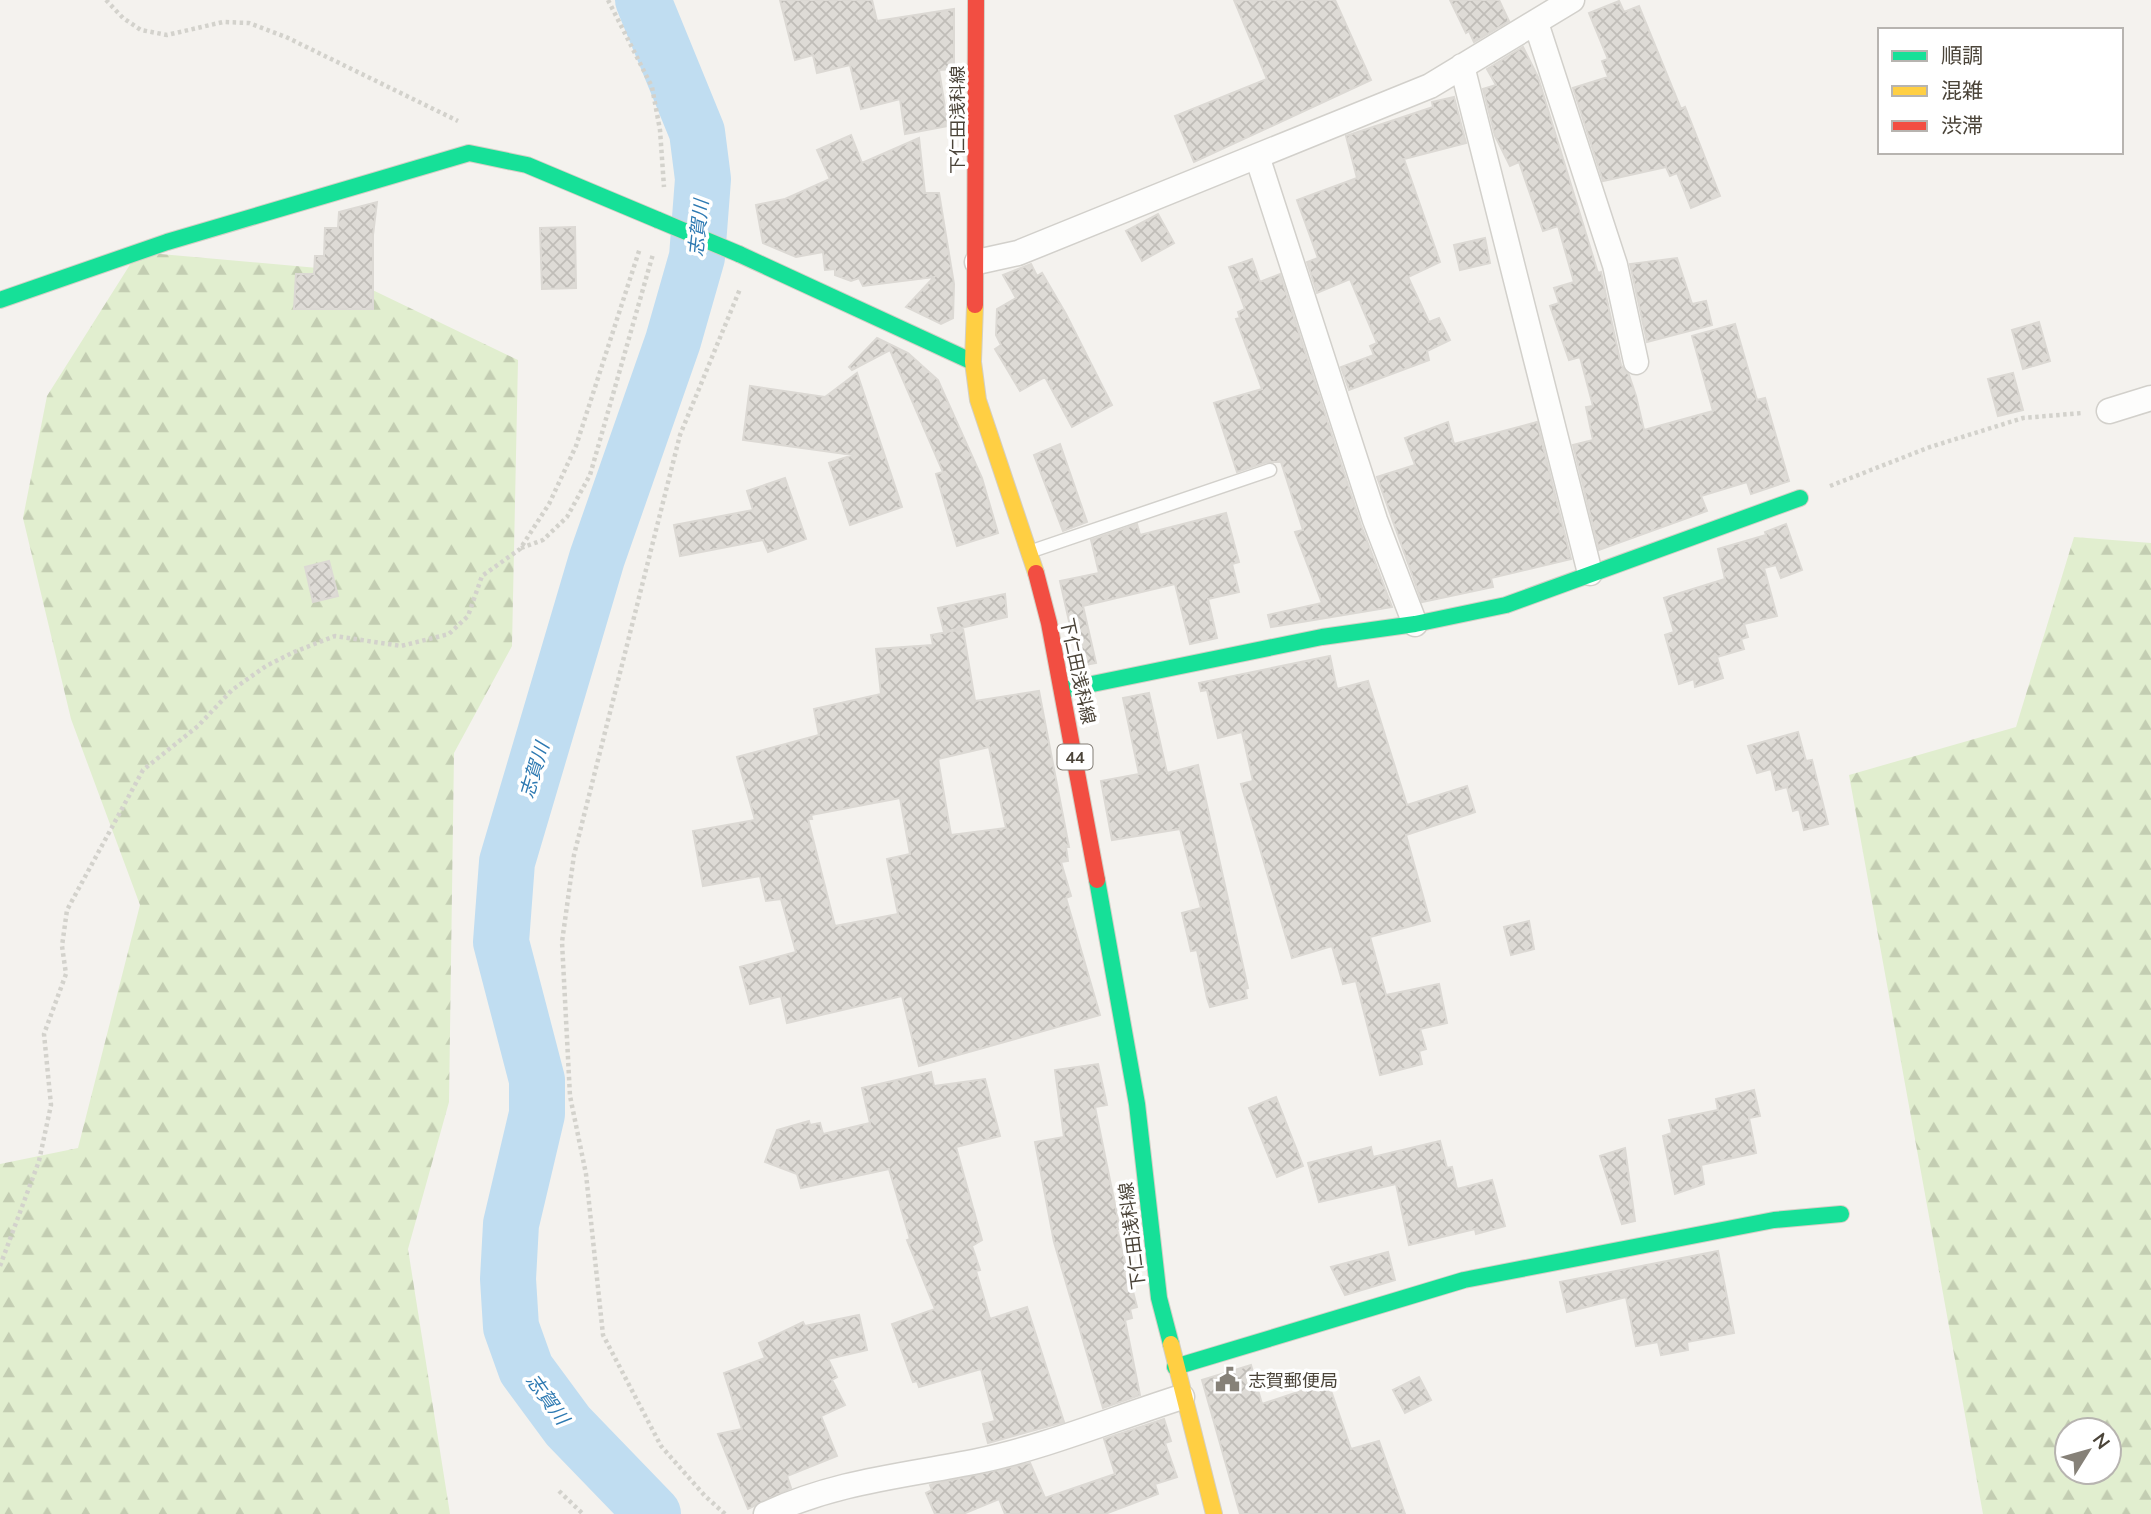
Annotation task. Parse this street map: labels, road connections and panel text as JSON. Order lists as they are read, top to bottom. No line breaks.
{"streets":{"street":["下仁田浅科線","44"]},"water":["志賀川"],"places":{"public building":["志賀郵便局"]},"legend":["順調","混雑","渋滞"],"north":"top right"}
